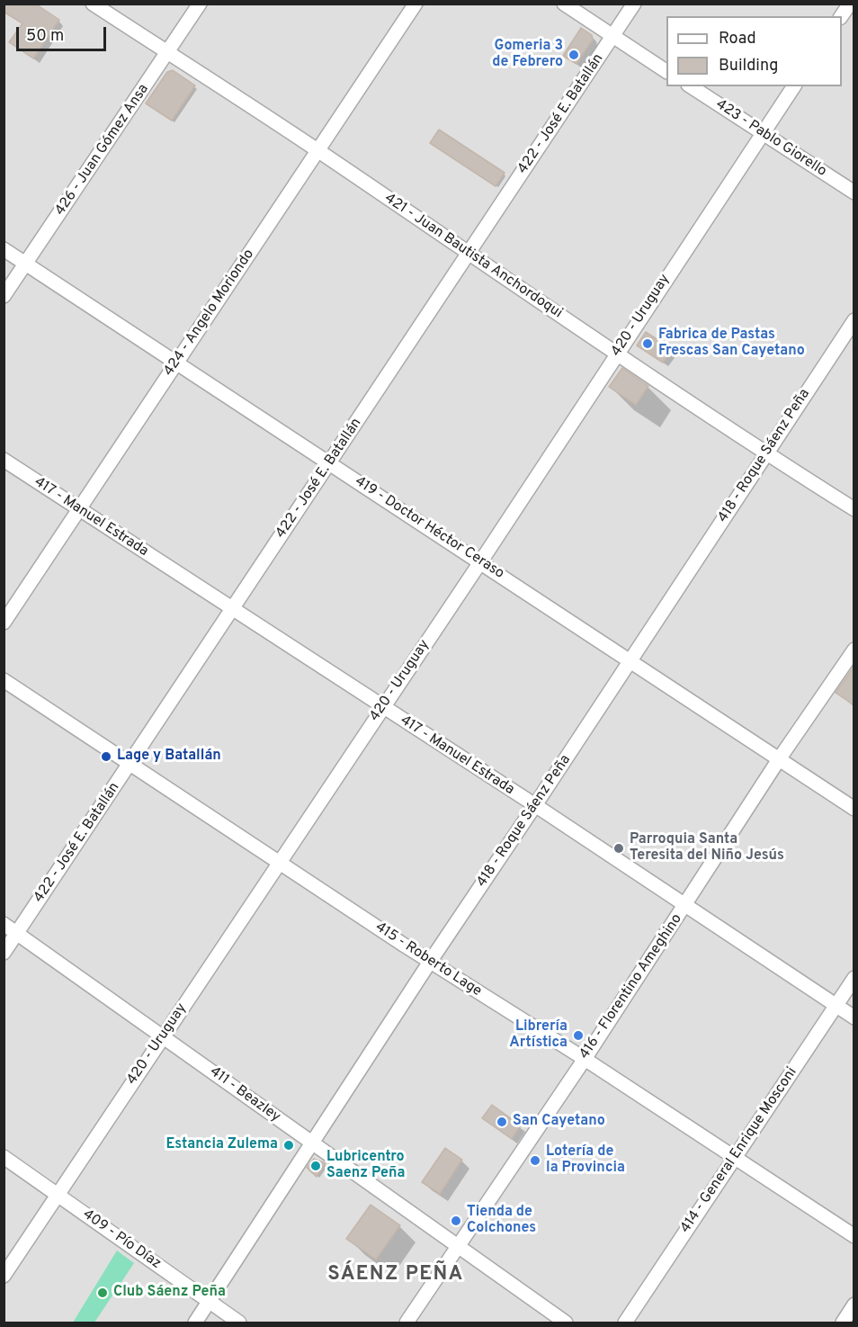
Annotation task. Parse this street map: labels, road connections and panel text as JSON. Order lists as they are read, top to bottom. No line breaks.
{"streets":{"street":["422 - José E. Batallán","423 - Pablo Giorello","426 - Juan Gómez Ansa","421 - Juan Bautista Anchordoqui","424 - Angelo Moriondo","420 - Uruguay","418 - Roque Sáenz Peña","417 - Manuel Estrada","419 - Doctor Héctor Ceraso","415 - Roberto Lage","416 - Florentino Ameghino","411 - Beazley","414 - General Enrique Mosconi","409 - Pío Díaz"]},"crossings":[["422 - José E. Batallán","421 - Juan Bautista Anchordoqui"],["422 - José E. Batallán","417 - Manuel Estrada"],["422 - José E. Batallán","419 - Doctor Héctor Ceraso"],["422 - José E. Batallán","415 - Roberto Lage"],["422 - José E. Batallán","411 - Beazley"],["423 - Pablo Giorello","420 - Uruguay"],["426 - Juan Gómez Ansa","421 - Juan Bautista Anchordoqui"],["426 - Juan Gómez Ansa","419 - Doctor Héctor Ceraso"],["421 - Juan Bautista Anchordoqui","424 - Angelo Moriondo"],["421 - Juan Bautista Anchordoqui","420 - Uruguay"],["421 - Juan Bautista Anchordoqui","418 - Roque Sáenz Peña"],["424 - Angelo Moriondo","417 - Manuel Estrada"],["424 - Angelo Moriondo","419 - Doctor Héctor Ceraso"],["420 - Uruguay","417 - Manuel Estrada"],["420 - Uruguay","419 - Doctor Héctor Ceraso"],["420 - Uruguay","415 - Roberto Lage"],["420 - Uruguay","411 - Beazley"],["420 - Uruguay","409 - Pío Díaz"],["418 - Roque Sáenz Peña","417 - Manuel Estrada"],["418 - Roque Sáenz Peña","419 - Doctor Héctor Ceraso"],["418 - Roque Sáenz Peña","415 - Roberto Lage"],["418 - Roque Sáenz Peña","411 - Beazley"],["418 - Roque Sáenz Peña","409 - Pío Díaz"],["417 - Manuel Estrada","416 - Florentino Ameghino"],["417 - Manuel Estrada","414 - General Enrique Mosconi"],["419 - Doctor Héctor Ceraso","416 - Florentino Ameghino"],["415 - Roberto Lage","416 - Florentino Ameghino"],["415 - Roberto Lage","414 - General Enrique Mosconi"],["416 - Florentino Ameghino","411 - Beazley"]],"districts":["SÁENZ PEÑA"],"places":["Gomeria 3 de Febrero","Fabrica de Pastas Frescas San Cayetano","Lage y Batallán","Parroquia Santa Teresita del Niño Jesús","Librería Artística","San Cayetano","Estancia Zulema","Lotería de la Provincia","Lubricentro Saenz Peña","Tienda de Colchones","Club Sáenz Peña"],"legend":["Road","Building"],"scale_bar":"50 m"}
